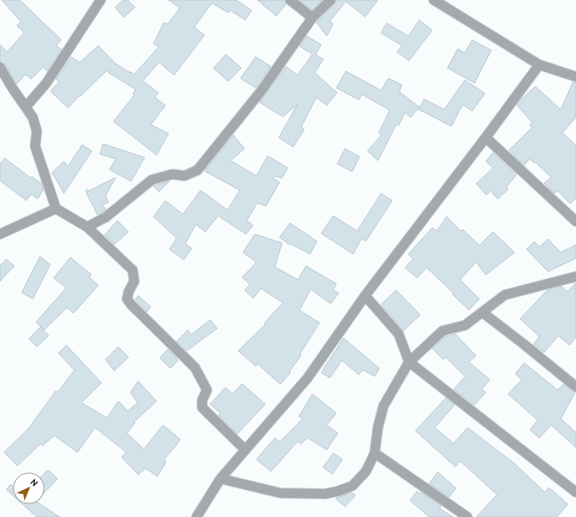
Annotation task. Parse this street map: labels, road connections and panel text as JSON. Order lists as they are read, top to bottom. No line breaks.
{"north":"top right"}
